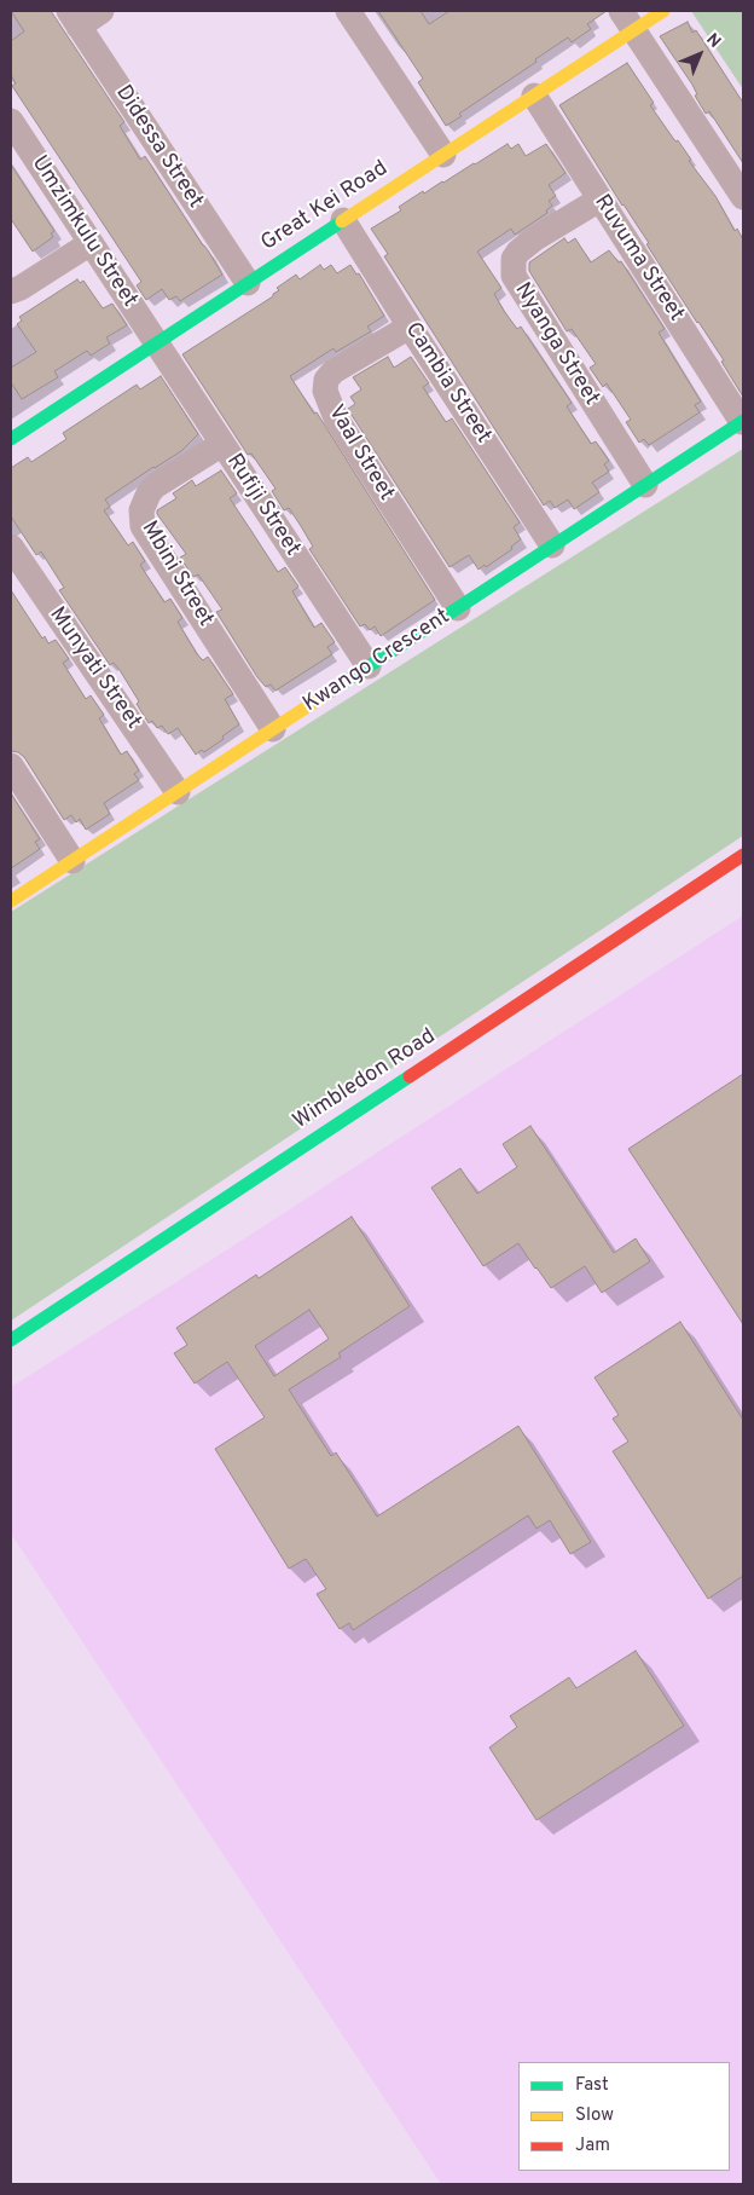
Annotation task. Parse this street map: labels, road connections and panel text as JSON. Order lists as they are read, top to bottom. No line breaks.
{"streets":{"street":["Didessa Street","Great Kei Road","Umzimkulu Street","Ruvuma Street","Nyanga Street","Cambia Street","Vaal Street","Rufiji Street","Mbini Street","Kwango Crescent","Munyati Street","Wimbledon Road"]},"crossings":[["Didessa Street","Great Kei Road"],["Great Kei Road","Umzimkulu Street"],["Great Kei Road","Ruvuma Street"],["Great Kei Road","Cambia Street"],["Great Kei Road","Rufiji Street"],["Umzimkulu Street","Rufiji Street"],["Ruvuma Street","Nyanga Street"],["Ruvuma Street","Kwango Crescent"],["Nyanga Street","Kwango Crescent"],["Cambia Street","Vaal Street"],["Cambia Street","Kwango Crescent"],["Vaal Street","Kwango Crescent"],["Rufiji Street","Mbini Street"],["Rufiji Street","Kwango Crescent"],["Mbini Street","Kwango Crescent"],["Kwango Crescent","Munyati Street"]],"legend":["Fast","Slow","Jam"],"north":"top right"}
